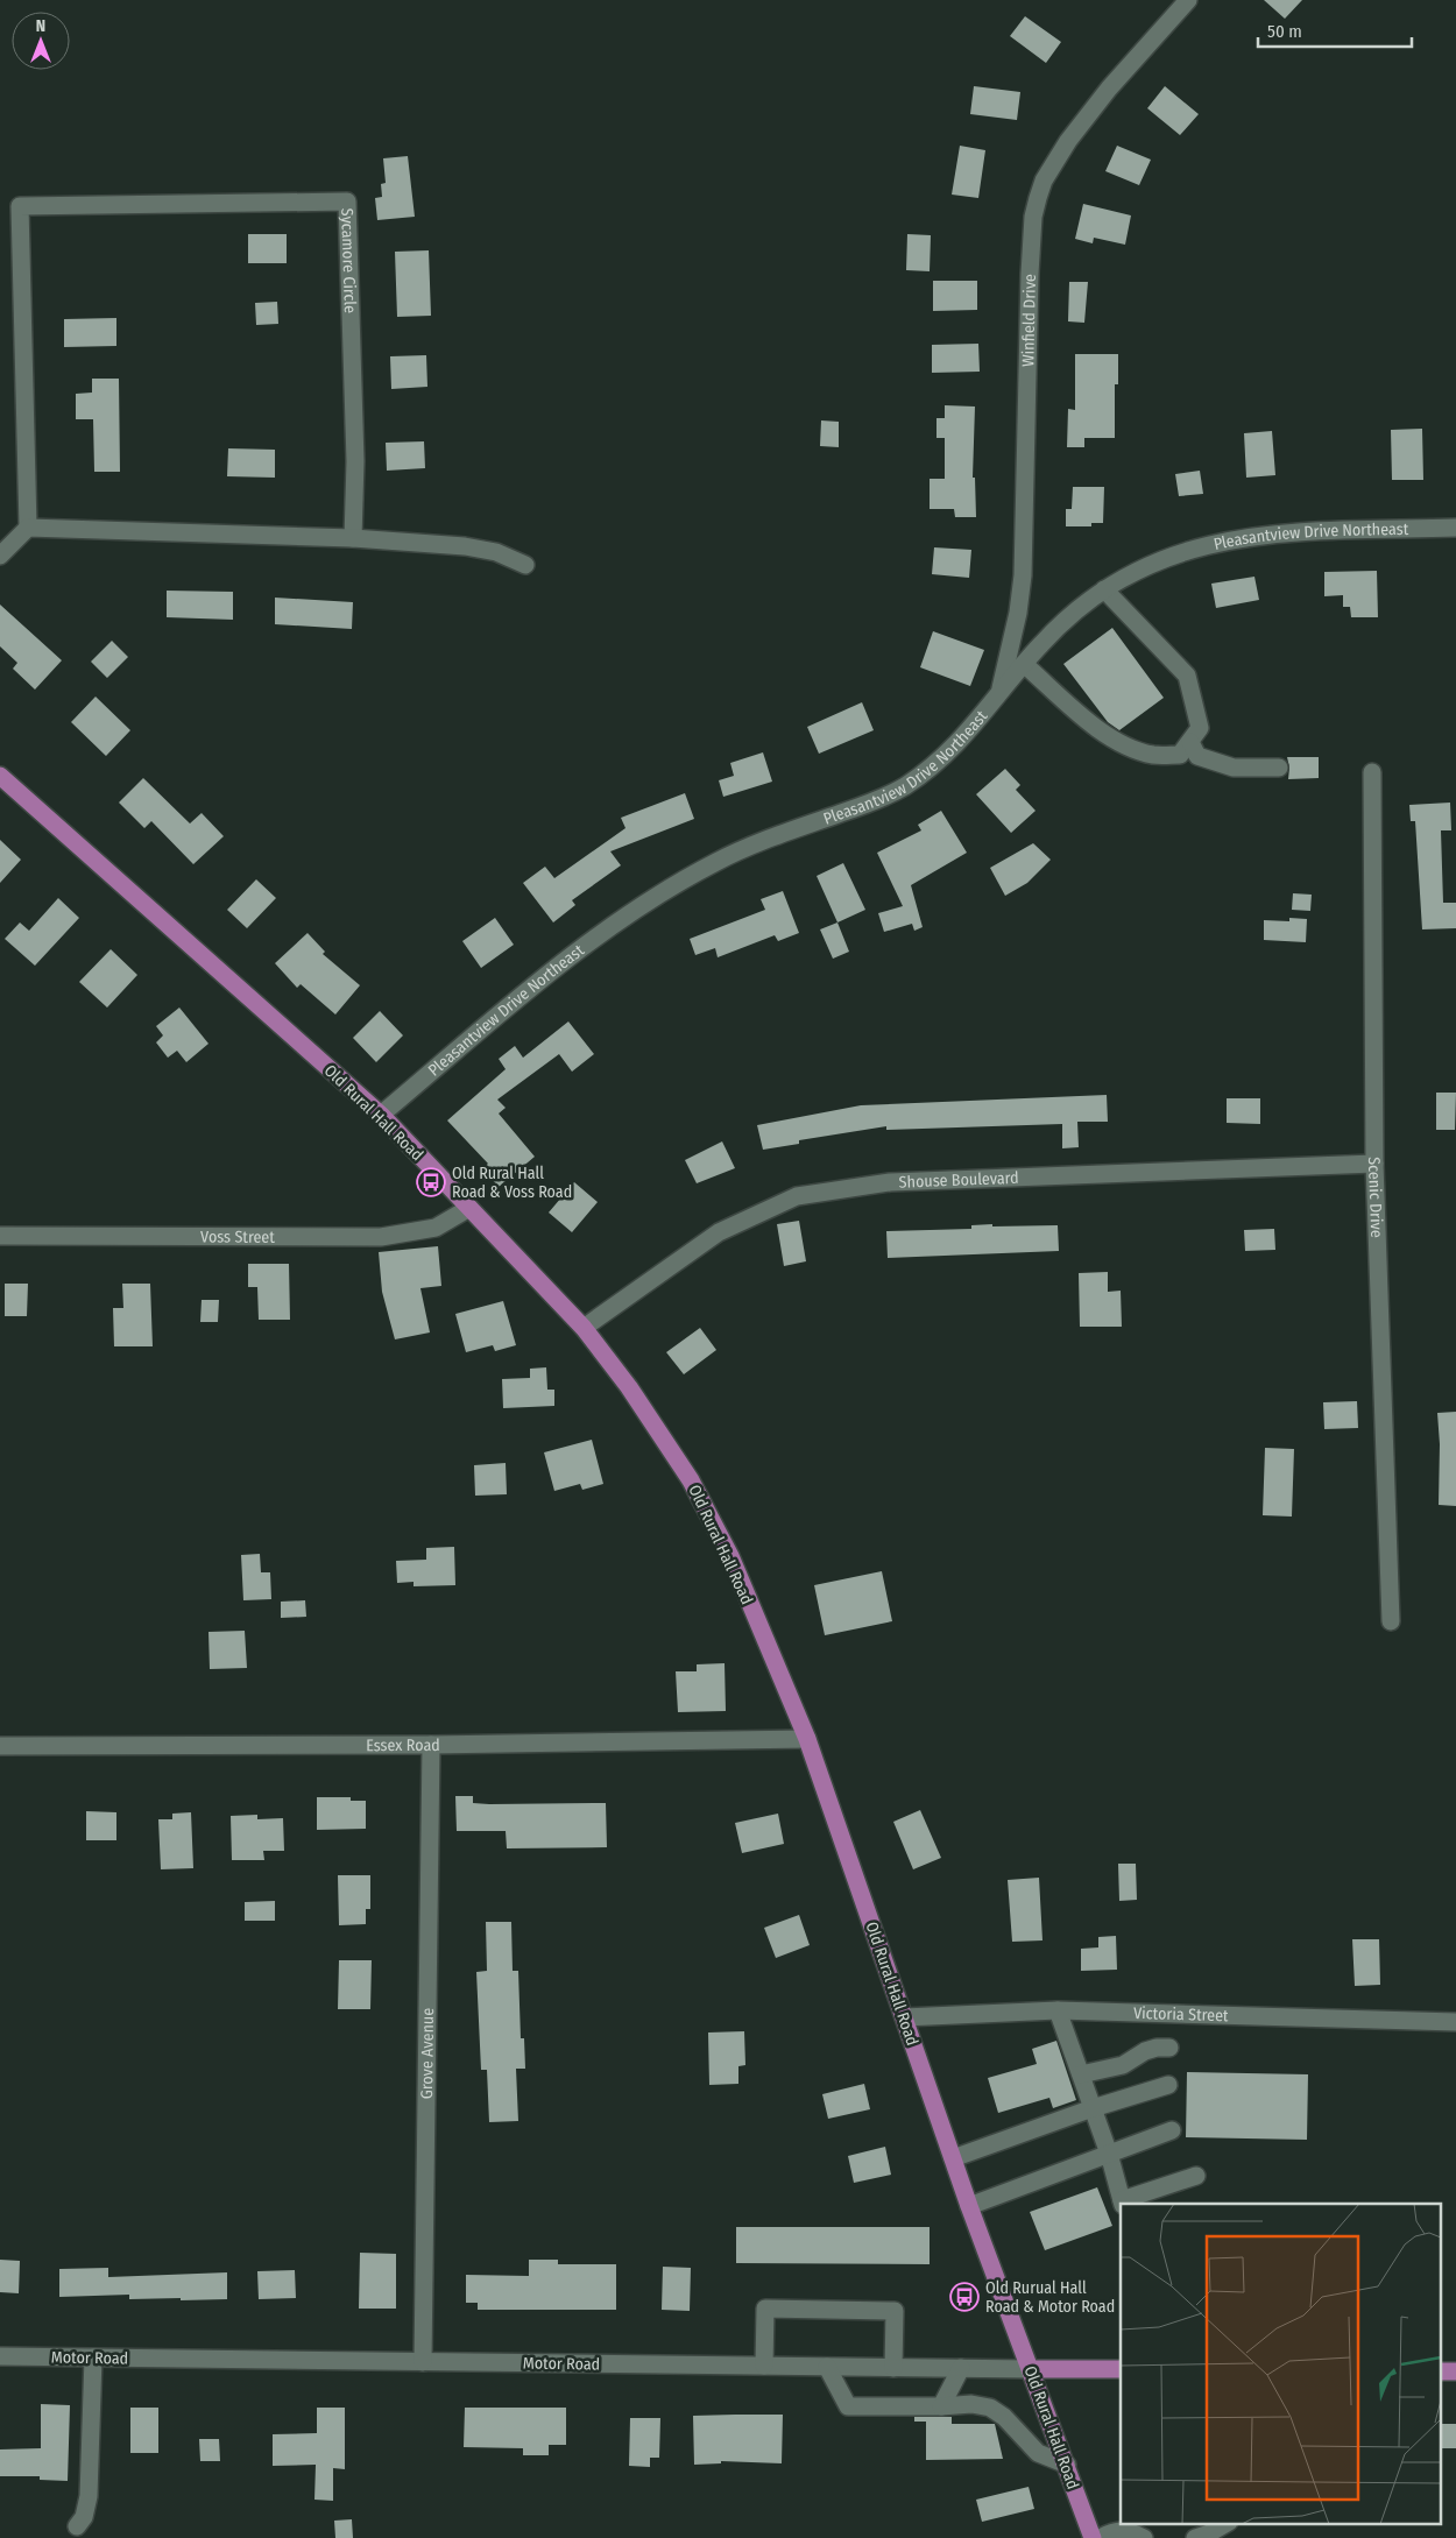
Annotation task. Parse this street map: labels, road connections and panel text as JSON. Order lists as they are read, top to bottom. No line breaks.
{"streets":{"main road":["Old Rural Hall Road","Motor Road"],"street":["Sycamore Circle","Winfield Drive","Pleasantview Drive Northeast","Shouse Boulevard","Scenic Drive","Voss Street","Essex Road","Victoria Street","Grove Avenue"]},"crossings":[["Winfield Drive","Pleasantview Drive Northeast"],["Pleasantview Drive Northeast","Old Rural Hall Road"],["Old Rural Hall Road","Shouse Boulevard"],["Old Rural Hall Road","Voss Street"],["Old Rural Hall Road","Essex Road"],["Old Rural Hall Road","Victoria Street"],["Old Rural Hall Road","Motor Road"],["Shouse Boulevard","Scenic Drive"],["Essex Road","Grove Avenue"],["Grove Avenue","Motor Road"]],"places":{"bus stop":["Old Rural Hall Road & Voss Road","Old Rurual Hall Road & Motor Road"]},"scale_bar":"50 m","north":"top"}
